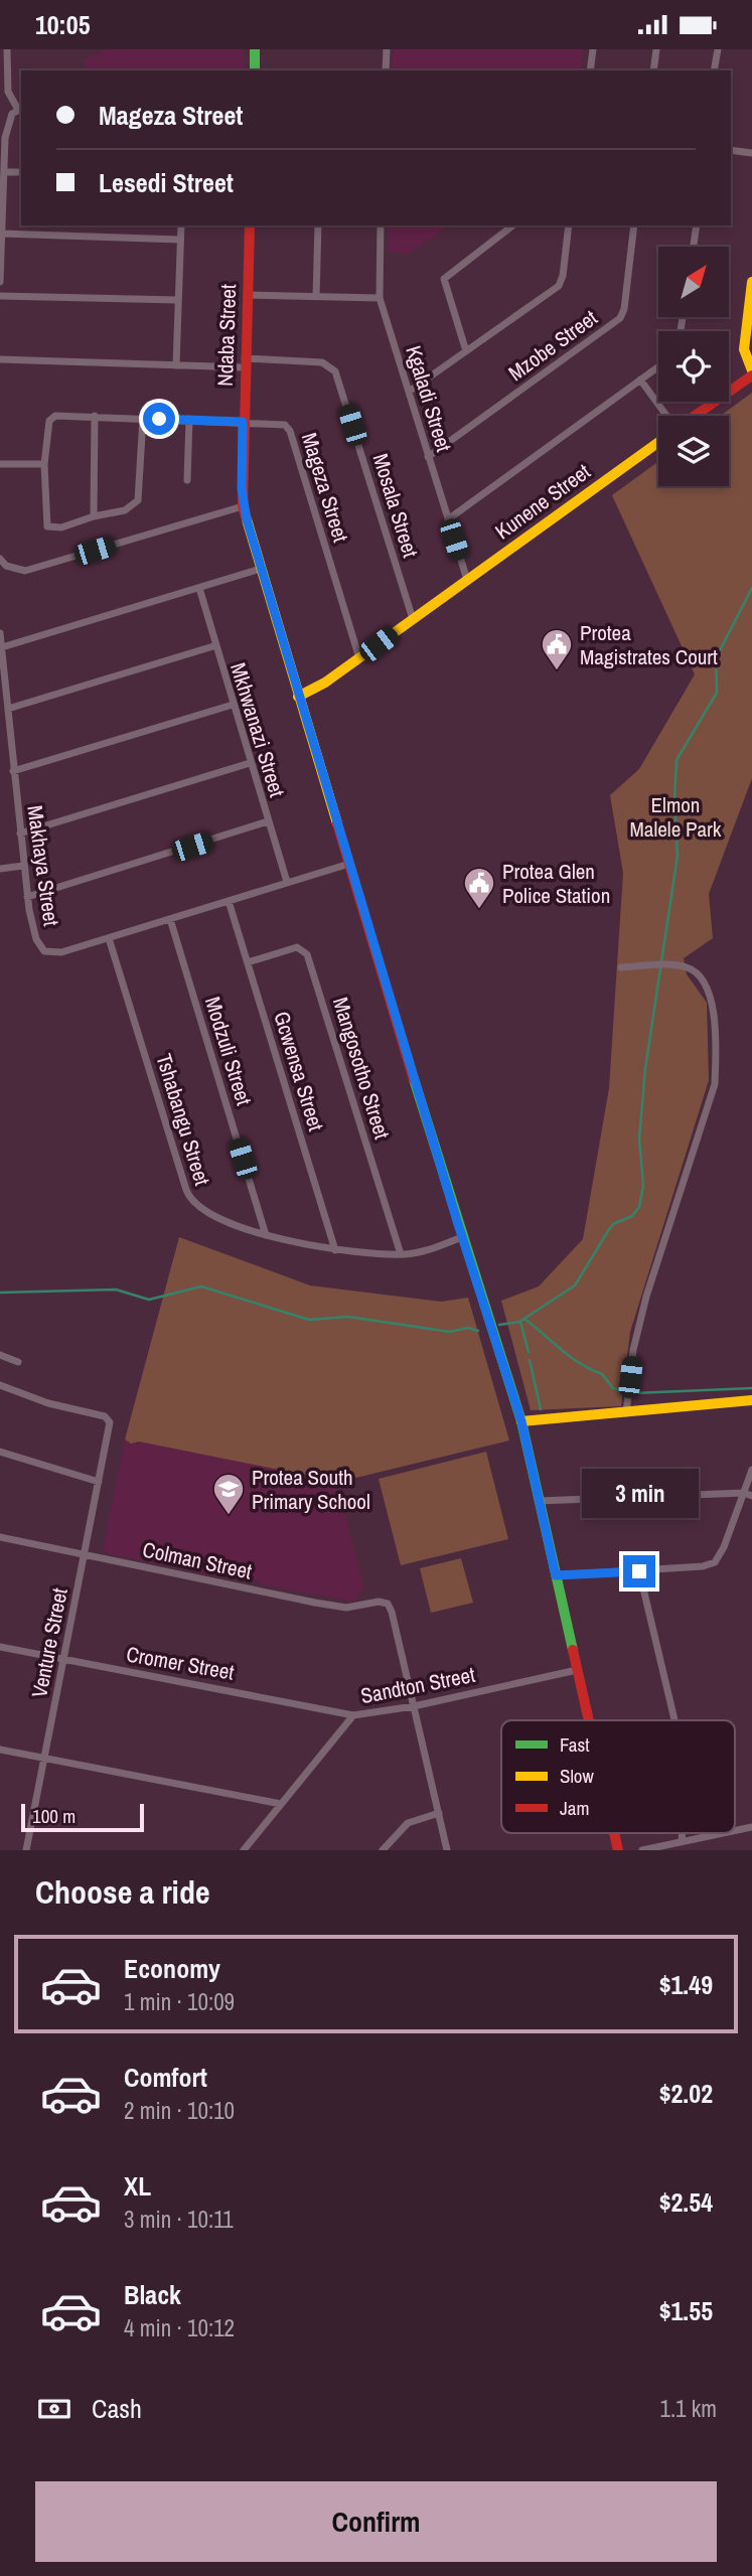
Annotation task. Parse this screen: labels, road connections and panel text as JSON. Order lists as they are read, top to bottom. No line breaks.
{"streets":{"street":["Ndaba Street","Mzobe Street","Kgaladi Street","Mageza Street","Kunene Street","Mosala Street","Mkhwanazi Street","Makhaya Street","Modzuli Street","Mangosotho Street","Gcwensa Street","Tshabangu Street","Colman Street","Venture Street","Cromer Street","Sandton Street"]},"crossings":[["Ndaba Street","Mageza Street"],["Ndaba Street","Kunene Street"],["Ndaba Street","Mosala Street"],["Ndaba Street","Makhaya Street"],["Ndaba Street","Tshabangu Street"],["Ndaba Street","Sandton Street"],["Mzobe Street","Kgaladi Street"],["Kgaladi Street","Kunene Street"],["Mageza Street","Kunene Street"],["Kunene Street","Mosala Street"],["Mkhwanazi Street","Makhaya Street"],["Makhaya Street","Modzuli Street"],["Makhaya Street","Gcwensa Street"],["Makhaya Street","Tshabangu Street"],["Modzuli Street","Tshabangu Street"],["Mangosotho Street","Gcwensa Street"],["Mangosotho Street","Tshabangu Street"],["Gcwensa Street","Tshabangu Street"],["Colman Street","Venture Street"],["Colman Street","Sandton Street"],["Venture Street","Cromer Street"],["Cromer Street","Sandton Street"]],"parks":["Elmon Malele Park"],"places":{"public building":["Protea Magistrates Court","Protea Glen Police Station"],"school or university":["Protea South Primary School"]},"legend":["Fast","Slow","Jam"],"scale_bar":"100 m","north":"top right","page":{"status":"10:05","banner":["Mageza Street","Lesedi Street"],"bubble":"3 min","scale":"100 m","heading":"Choose a ride","list":[{"name":"Economy","note":"1 min · 10:09","value":"$1.49"},{"name":"Comfort","note":"2 min · 10:10","value":"$2.02"},{"name":"XL","note":"3 min · 10:11","value":"$2.54"},{"name":"Black","note":"4 min · 10:12","value":"$1.55"}],"pay":["Cash","1.1 km"],"buttons":"Confirm"}}
